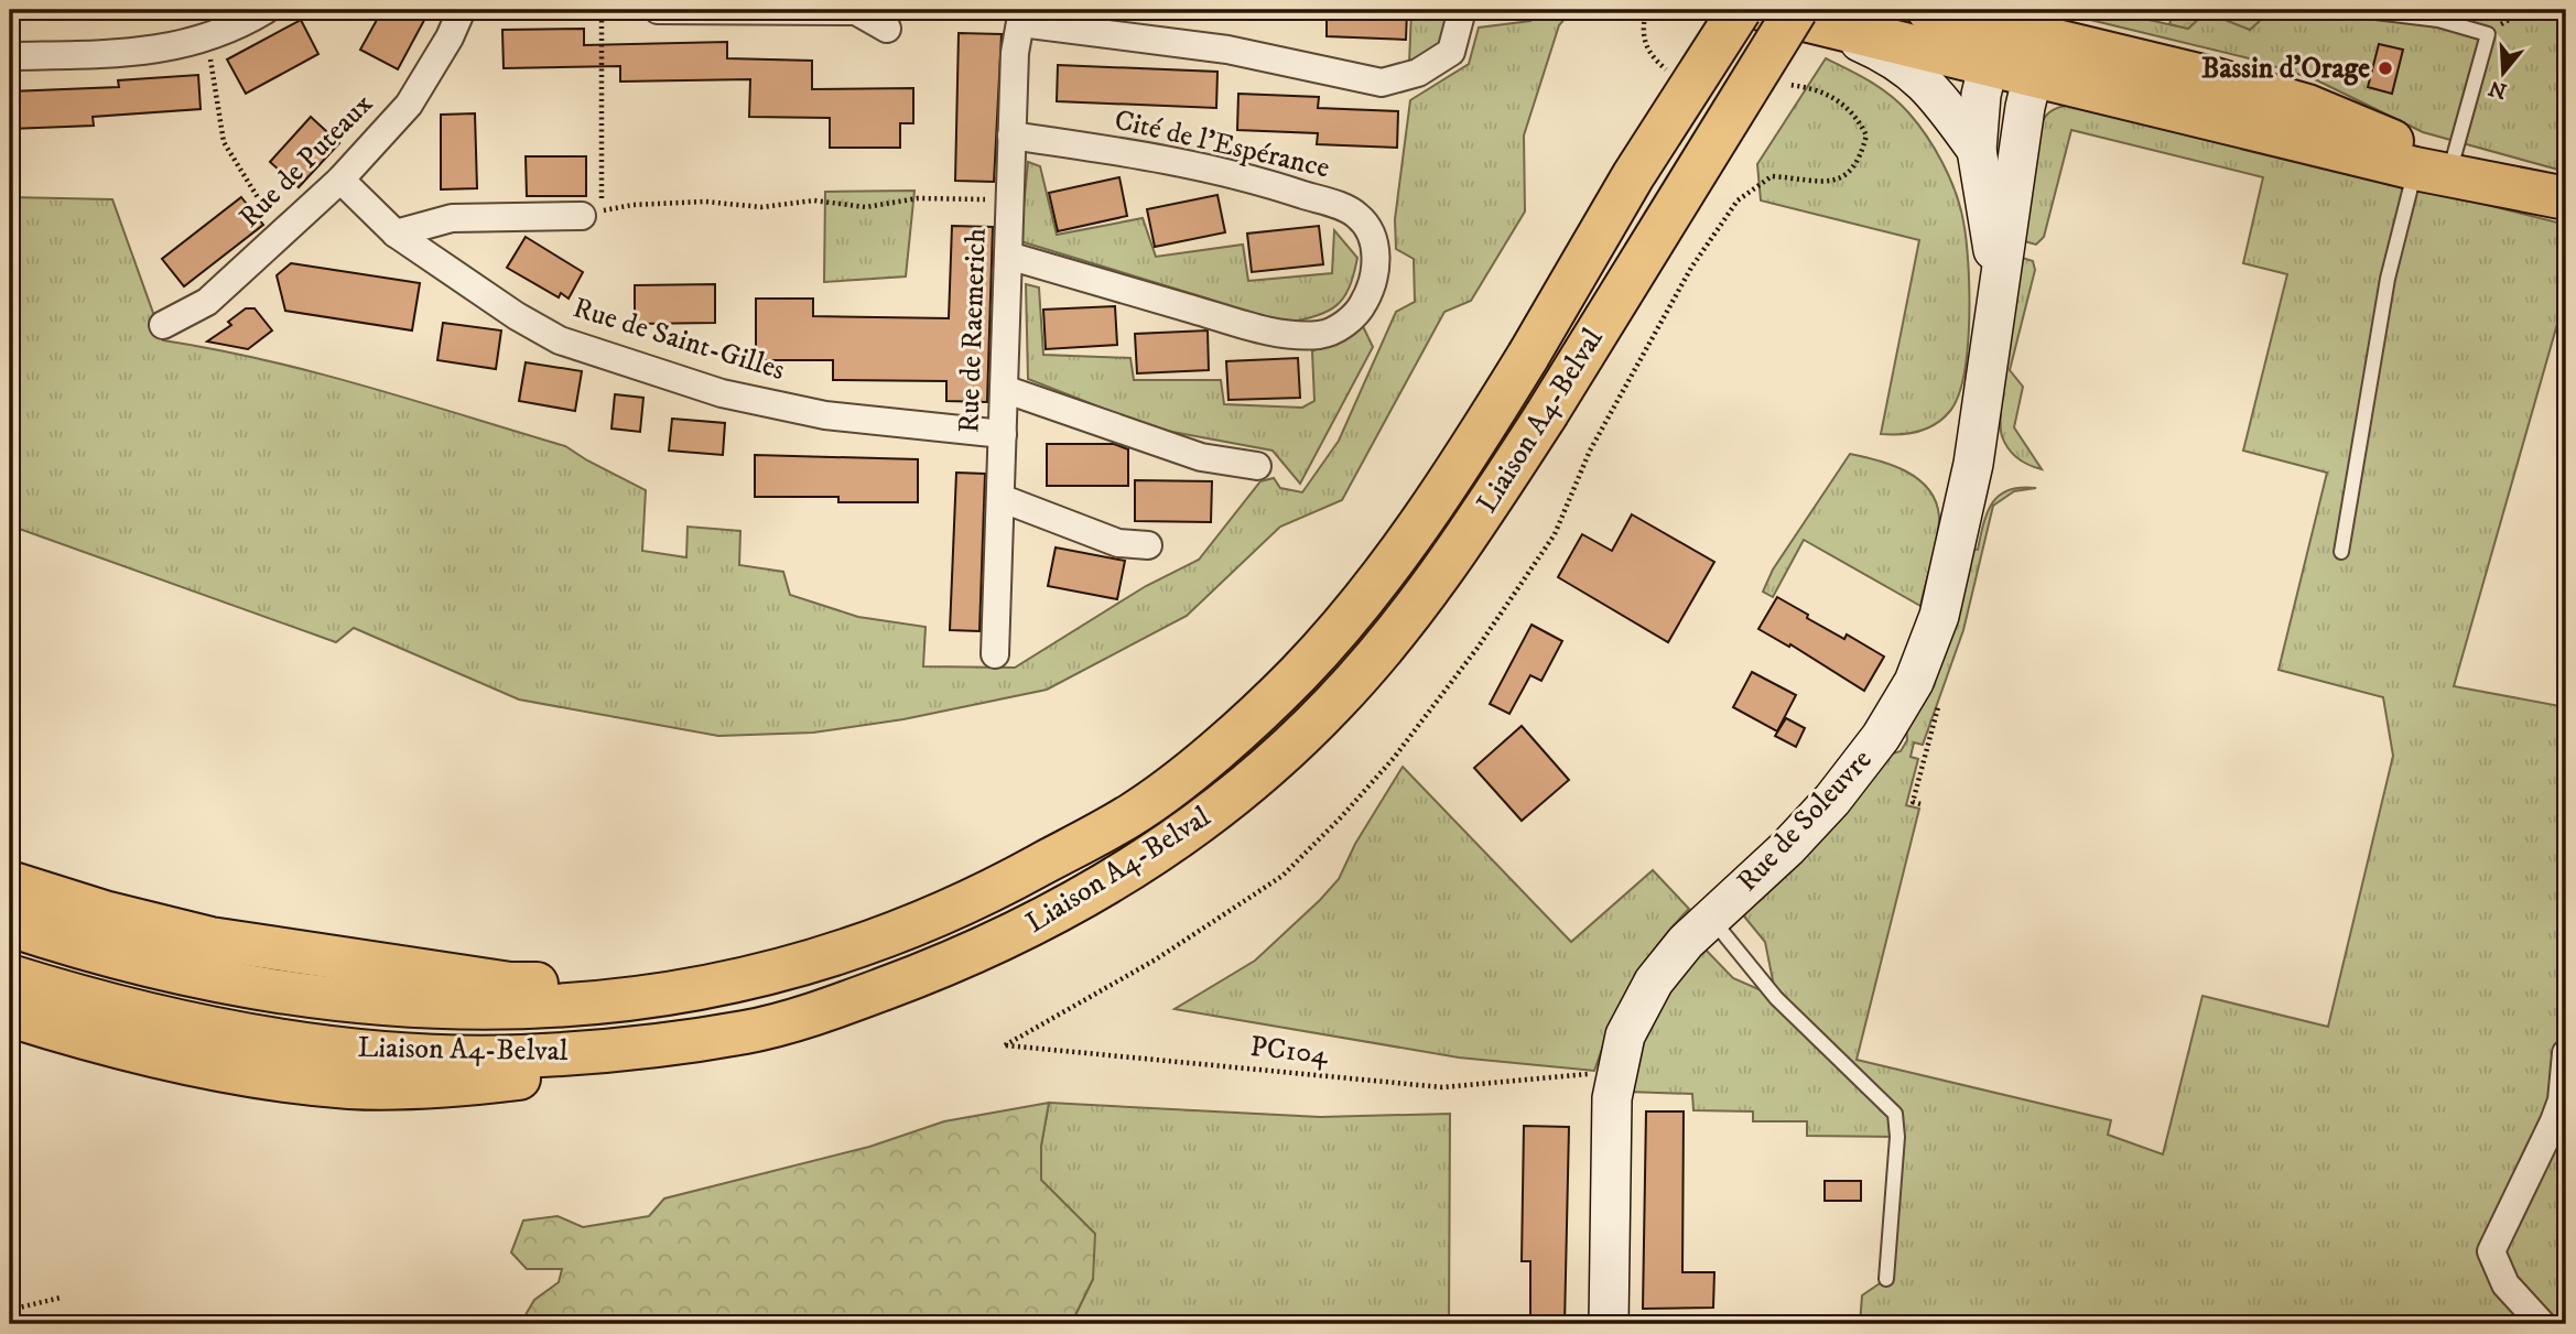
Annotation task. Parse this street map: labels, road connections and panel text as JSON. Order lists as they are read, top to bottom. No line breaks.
{"streets":{"main road":["Liaison A4-Belval","Rue de Soleuvre"],"street":["Cité de l'Espérance","Rue de Puteaux","Rue de Raemerich","Rue de Saint-Gilles"],"path":["PC104"]},"crossings":[["Cité de l'Espérance","Rue de Raemerich"],["Rue de Puteaux","Rue de Saint-Gilles"],["Rue de Raemerich","Rue de Saint-Gilles"]],"places":["Bassin d'Orage"],"north":"bottom"}
